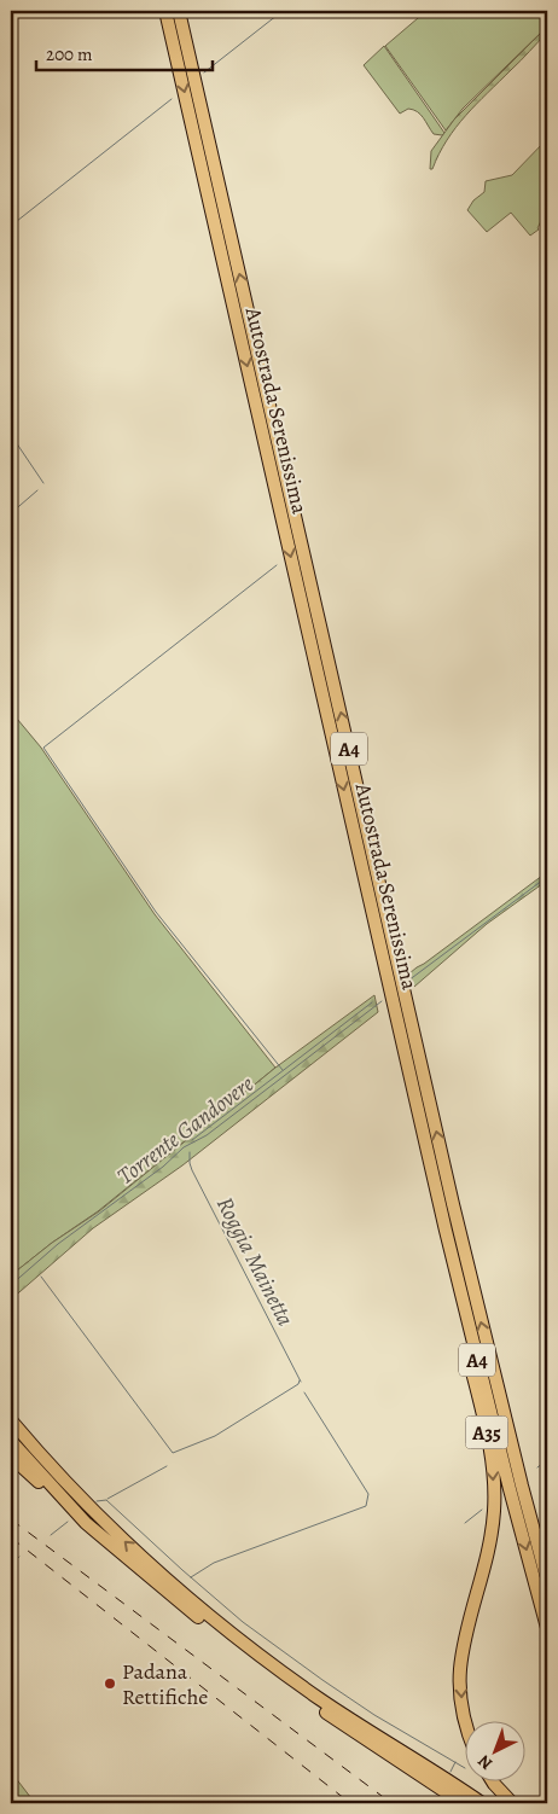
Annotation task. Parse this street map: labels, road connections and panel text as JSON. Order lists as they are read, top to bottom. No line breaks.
{"streets":{"highway":["Autostrada Serenissima","A4","A35"]},"crossings":[["Autostrada Serenissima","A35"]],"water":["Torrente Gandovere","Roggia Mainetta"],"places":["Padana Rettifiche"],"scale_bar":"200 m","north":"bottom left"}
